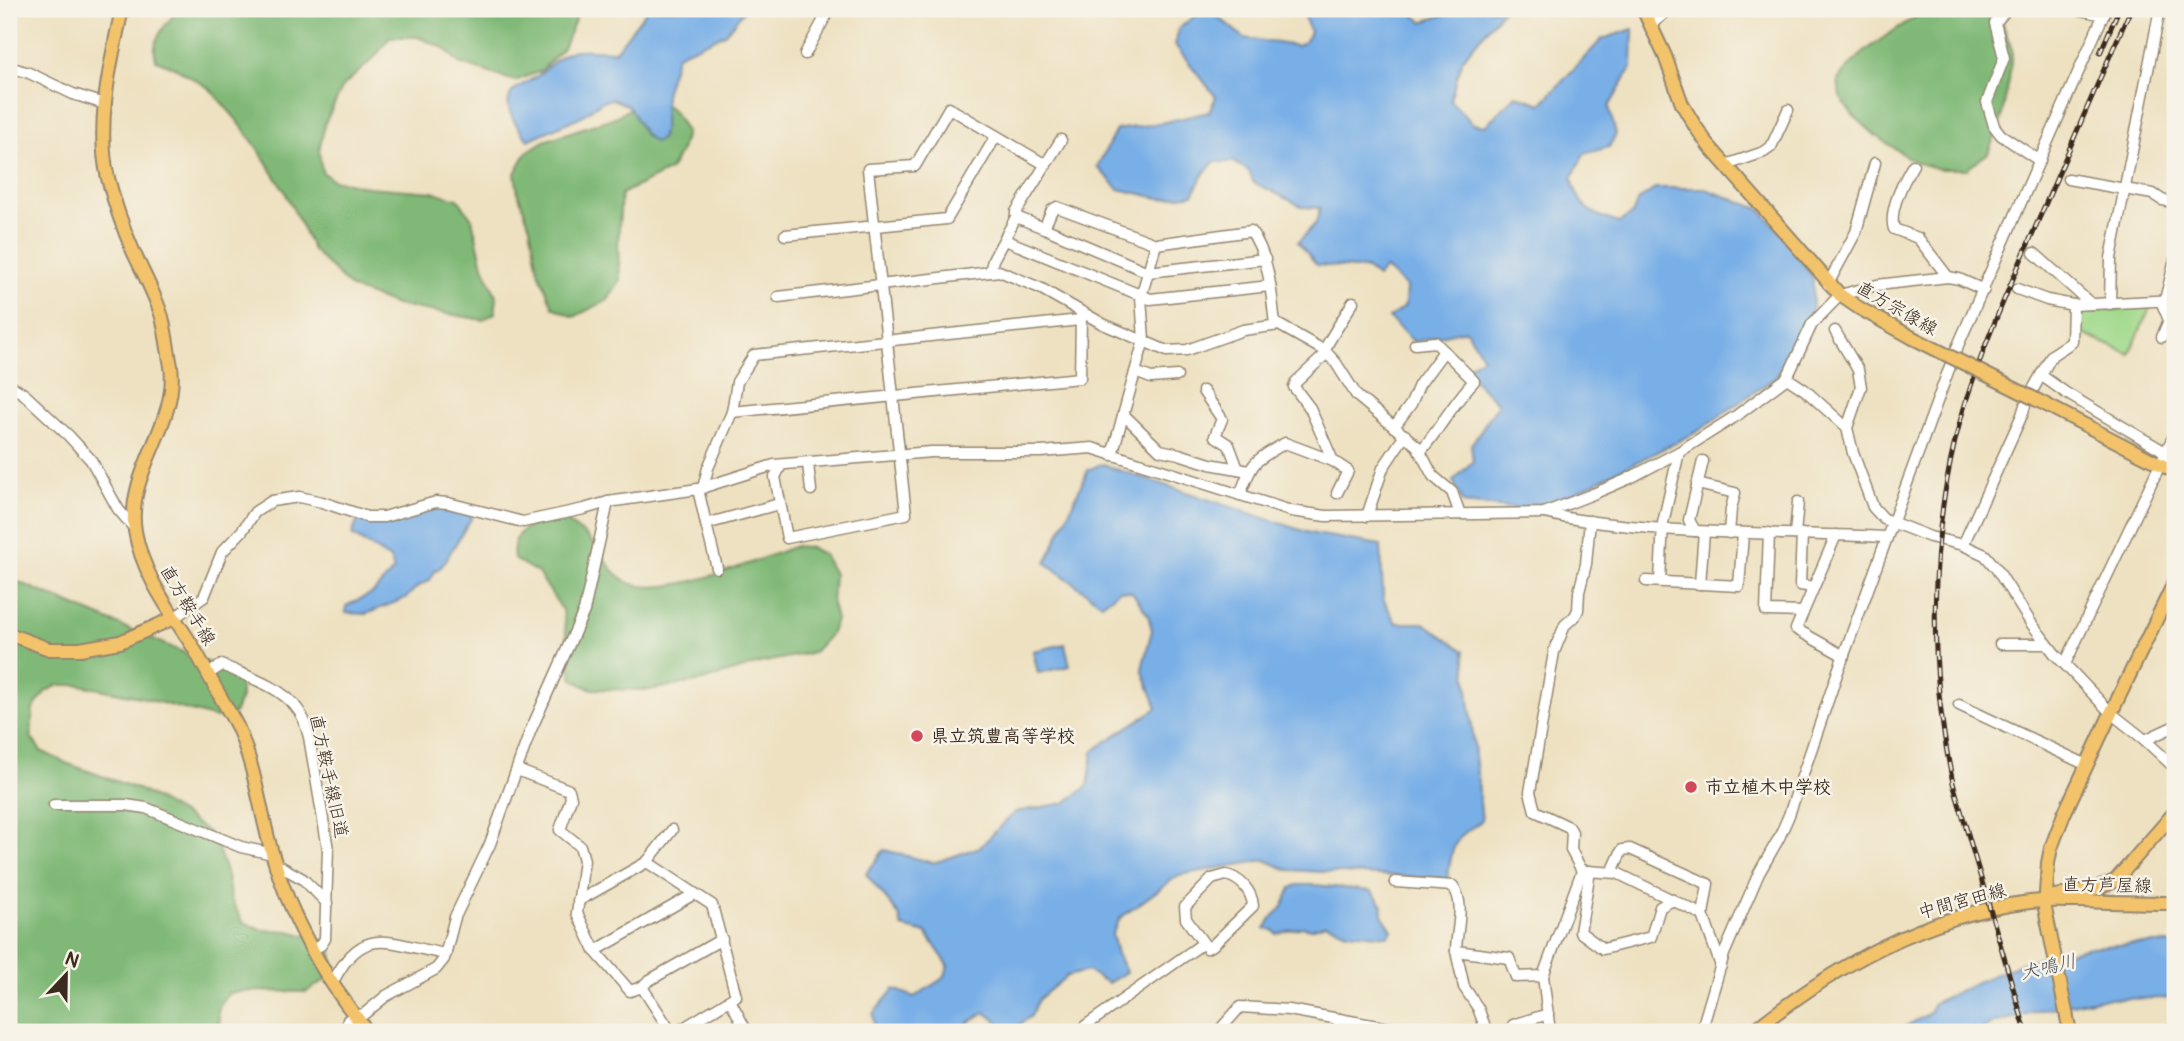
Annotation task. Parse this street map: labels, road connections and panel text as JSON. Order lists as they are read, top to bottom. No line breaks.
{"streets":{"main road":["直方宗像線","直方鞍手線","直方芦屋線","中間宮田線"],"street":["直方鞍手線旧道"]},"crossings":[["直方鞍手線","直方鞍手線旧道"],["直方芦屋線","中間宮田線"]],"water":["犬鳴川"],"places":["県立筑豊高等学校","市立植木中学校"],"north":"top"}
